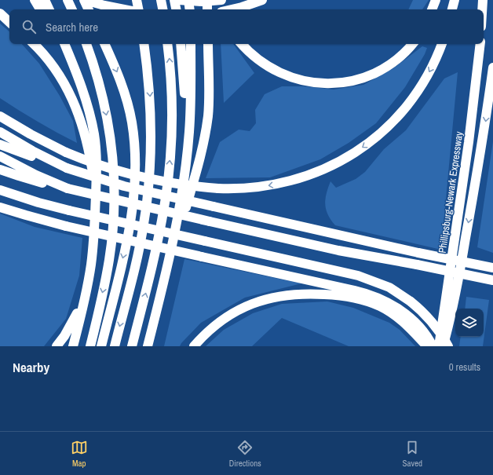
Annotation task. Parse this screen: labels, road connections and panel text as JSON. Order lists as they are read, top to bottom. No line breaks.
{"streets":{"highway":["Phillipsburg-Newark Expressway"]},"page":{"search":"Search here","heading":["Nearby","0 results"],"nav":["Map","Directions","Saved"]}}
